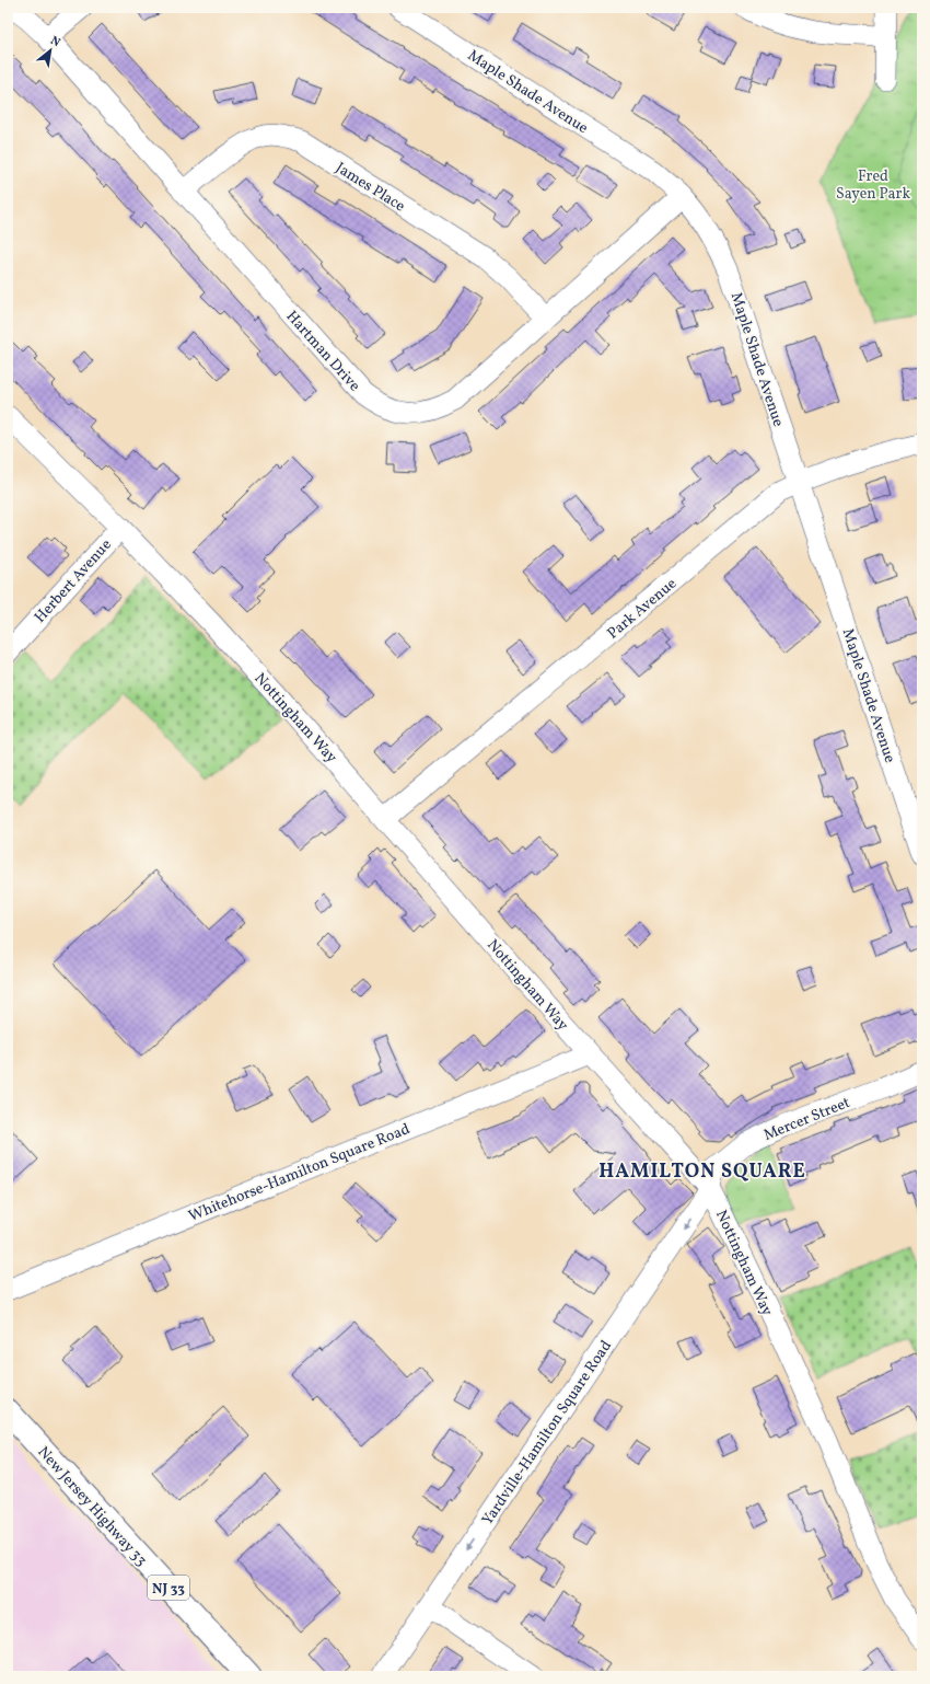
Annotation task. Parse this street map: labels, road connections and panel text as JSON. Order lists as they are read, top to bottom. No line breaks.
{"streets":{"main road":["New Jersey Highway 33","NJ 33"],"street":["Maple Shade Avenue","James Place","Hartman Drive","Herbert Avenue","Park Avenue","Nottingham Way","Mercer Street","Whitehorse-Hamilton Square Road","Yardville-Hamilton Square Road"]},"crossings":[["Maple Shade Avenue","Hartman Drive"],["Maple Shade Avenue","Park Avenue"],["James Place","Hartman Drive"],["Herbert Avenue","Nottingham Way"],["Park Avenue","Nottingham Way"],["Nottingham Way","Mercer Street"],["Nottingham Way","Whitehorse-Hamilton Square Road"],["Nottingham Way","Yardville-Hamilton Square Road"],["Mercer Street","Yardville-Hamilton Square Road"]],"one_way":["Yardville-Hamilton Square Road"],"districts":["HAMILTON SQUARE"],"parks":["Fred Sayen Park"],"north":"top right"}
